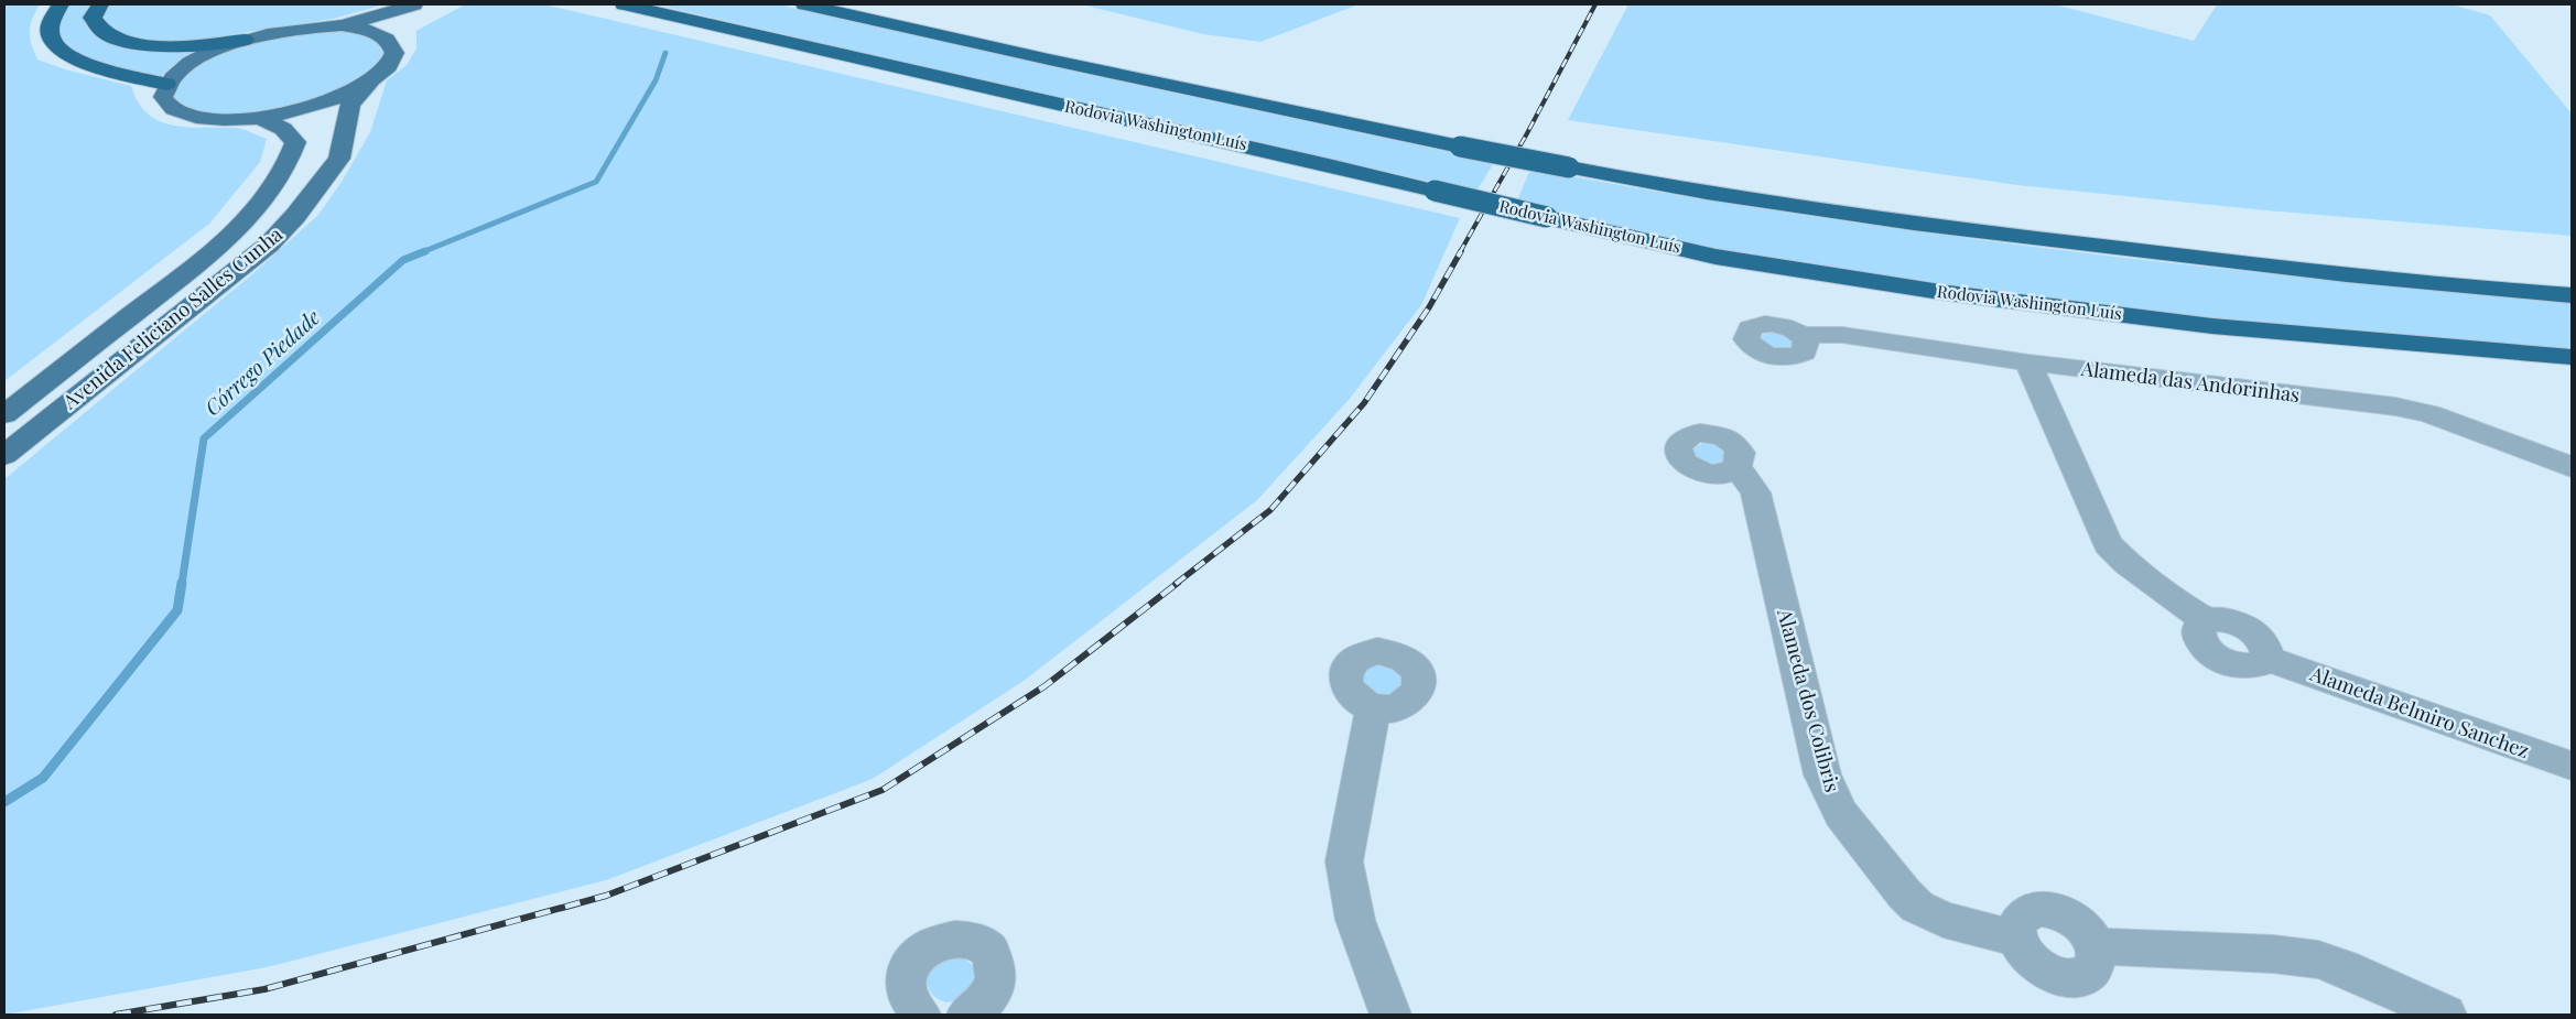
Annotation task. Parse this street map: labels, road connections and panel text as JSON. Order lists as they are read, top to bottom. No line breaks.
{"streets":{"highway":["Rodovia Washington Luís"],"main road":["Avenida Feliciano Salles Cunha"],"street":["Alameda das Andorinhas","Alameda dos Colibris","Alameda Belmiro Sanchez"]},"crossings":[["Alameda das Andorinhas","Alameda Belmiro Sanchez"]],"water":["Córrego Piedade"]}
